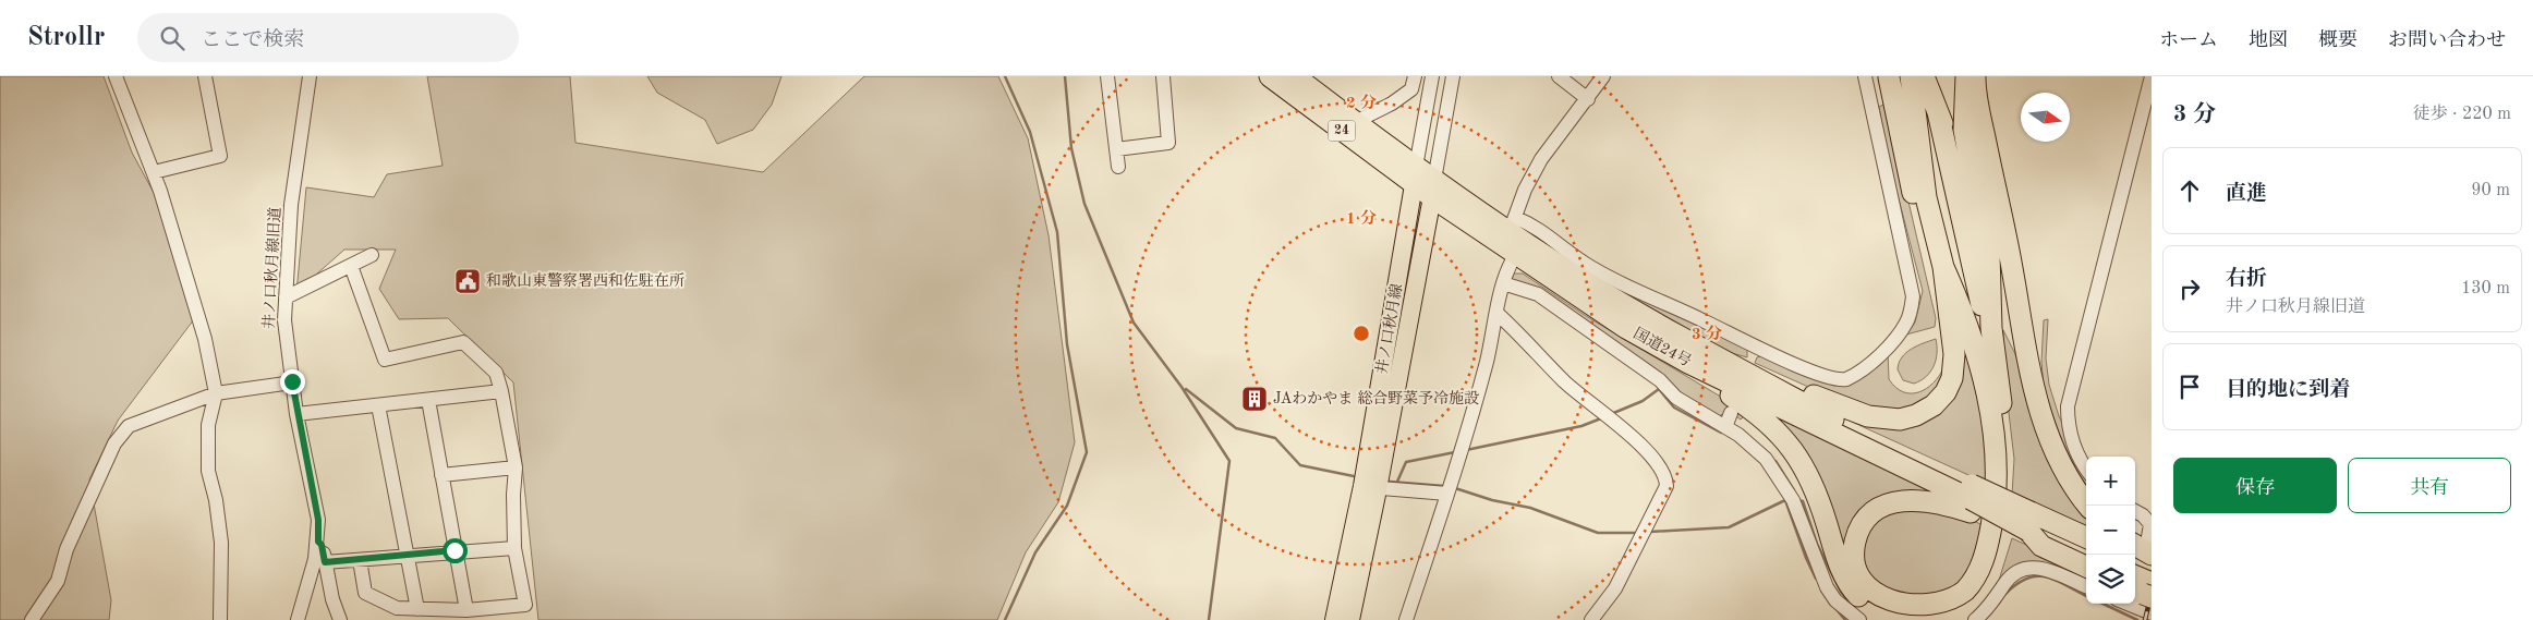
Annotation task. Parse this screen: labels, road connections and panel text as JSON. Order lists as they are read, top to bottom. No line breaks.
{"streets":{"highway":["24","国道24号"],"main road":["井ノ口秋月線"],"street":["井ノ口秋月線旧道"]},"crossings":[["24","国道24号"],["井ノ口秋月線","国道24号"]],"places":{"public building":["和歌山東警察署西和佐駐在所"],"building":["JAわかやま 総合野菜予冷施設"]},"north":"right","page":{"header":"Strollr","search":"ここで検索","nav":["ホーム","地図","概要","お問い合わせ"],"heading":["3 分","徒歩 · 220 m"],"list":[["直進","90 m"],["右折","井ノ口秋月線旧道","130 m"],"目的地に到着"],"buttons":["保存","共有"],"map_buttons":["+","−"]},"rings":["2 分","1 分","3 分"]}
